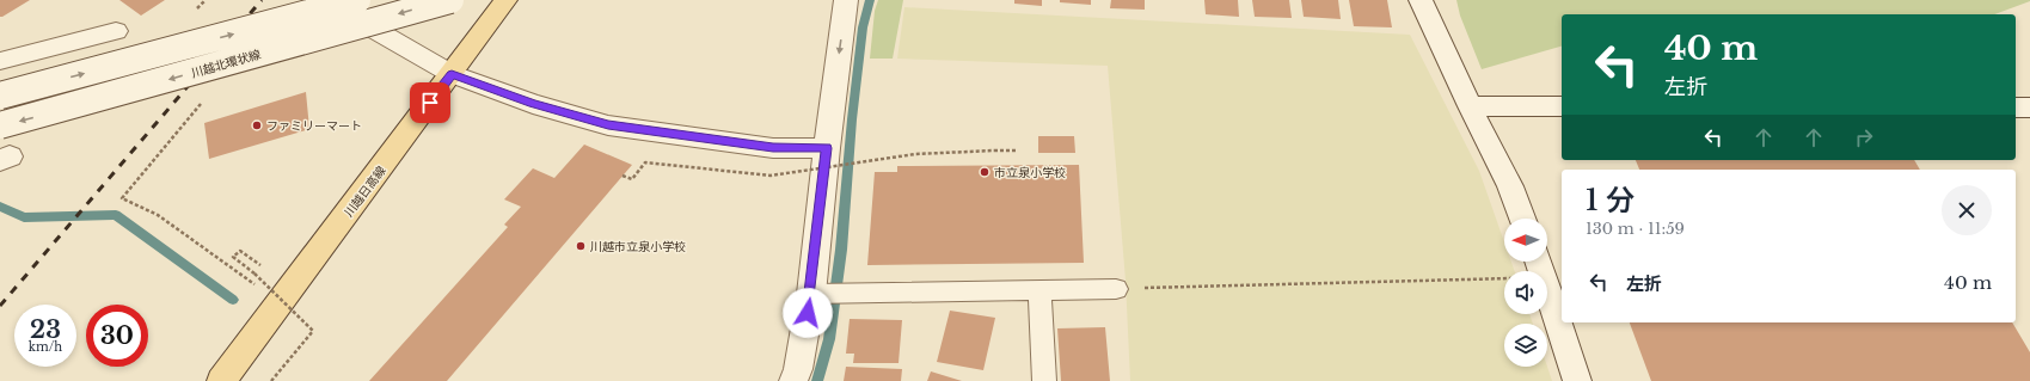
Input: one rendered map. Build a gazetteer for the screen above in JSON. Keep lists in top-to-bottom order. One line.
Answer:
{"streets":{"main road":["川越日高線"],"street":["川越北環状線"]},"places":["ファミリーマート","市立泉小学校","川越市立泉小学校"],"north":"left","page":{"turn":["40 m","左折"],"heading":["1 分","130 m · 11:59"],"list":[{"name":"左折","value":"40 m"}],"speed":"23 km/h","limit":"30"}}
